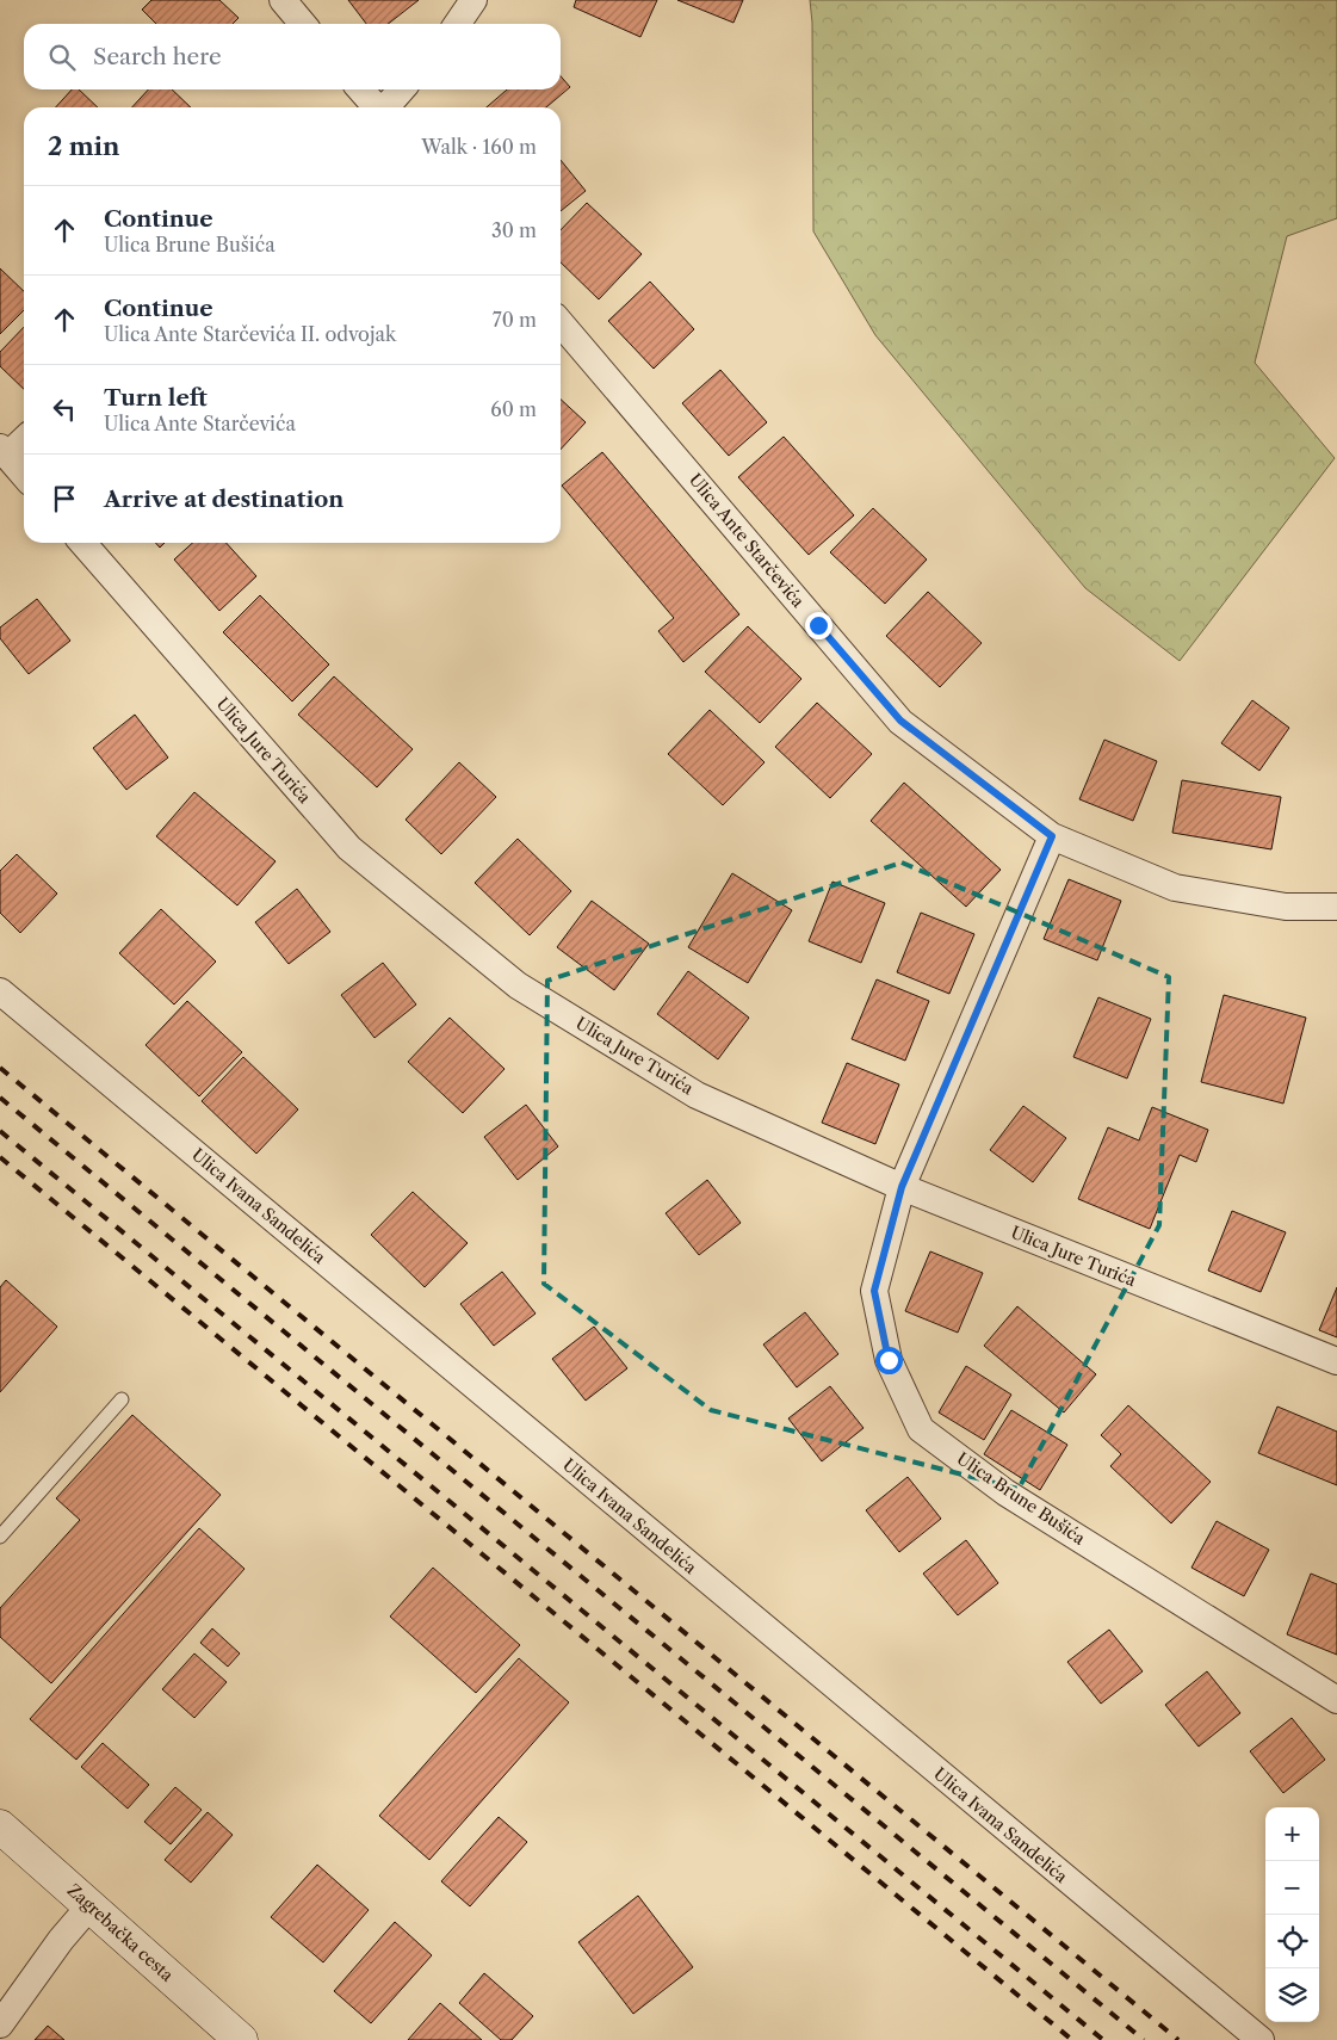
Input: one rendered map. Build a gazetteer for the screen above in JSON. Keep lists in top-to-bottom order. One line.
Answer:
{"streets":{"main road":["Zagrebačka cesta"],"street":["Ulica Ante Starčevića","Ulica Jure Turića","Ulica Ivana Sandelića","Ulica Brune Bušića"]},"crossings":[["Ulica Ante Starčevića","Ulica Brune Bušića"],["Ulica Jure Turića","Ulica Brune Bušića"]],"page":{"search":"Search here","heading":["2 min","Walk · 160 m"],"list":[["Continue","Ulica Brune Bušića","30 m"],["Continue","Ulica Ante Starčevića II. odvojak","70 m"],["Turn left","Ulica Ante Starčevića","60 m"],"Arrive at destination"],"map_buttons":["+","−"]}}
